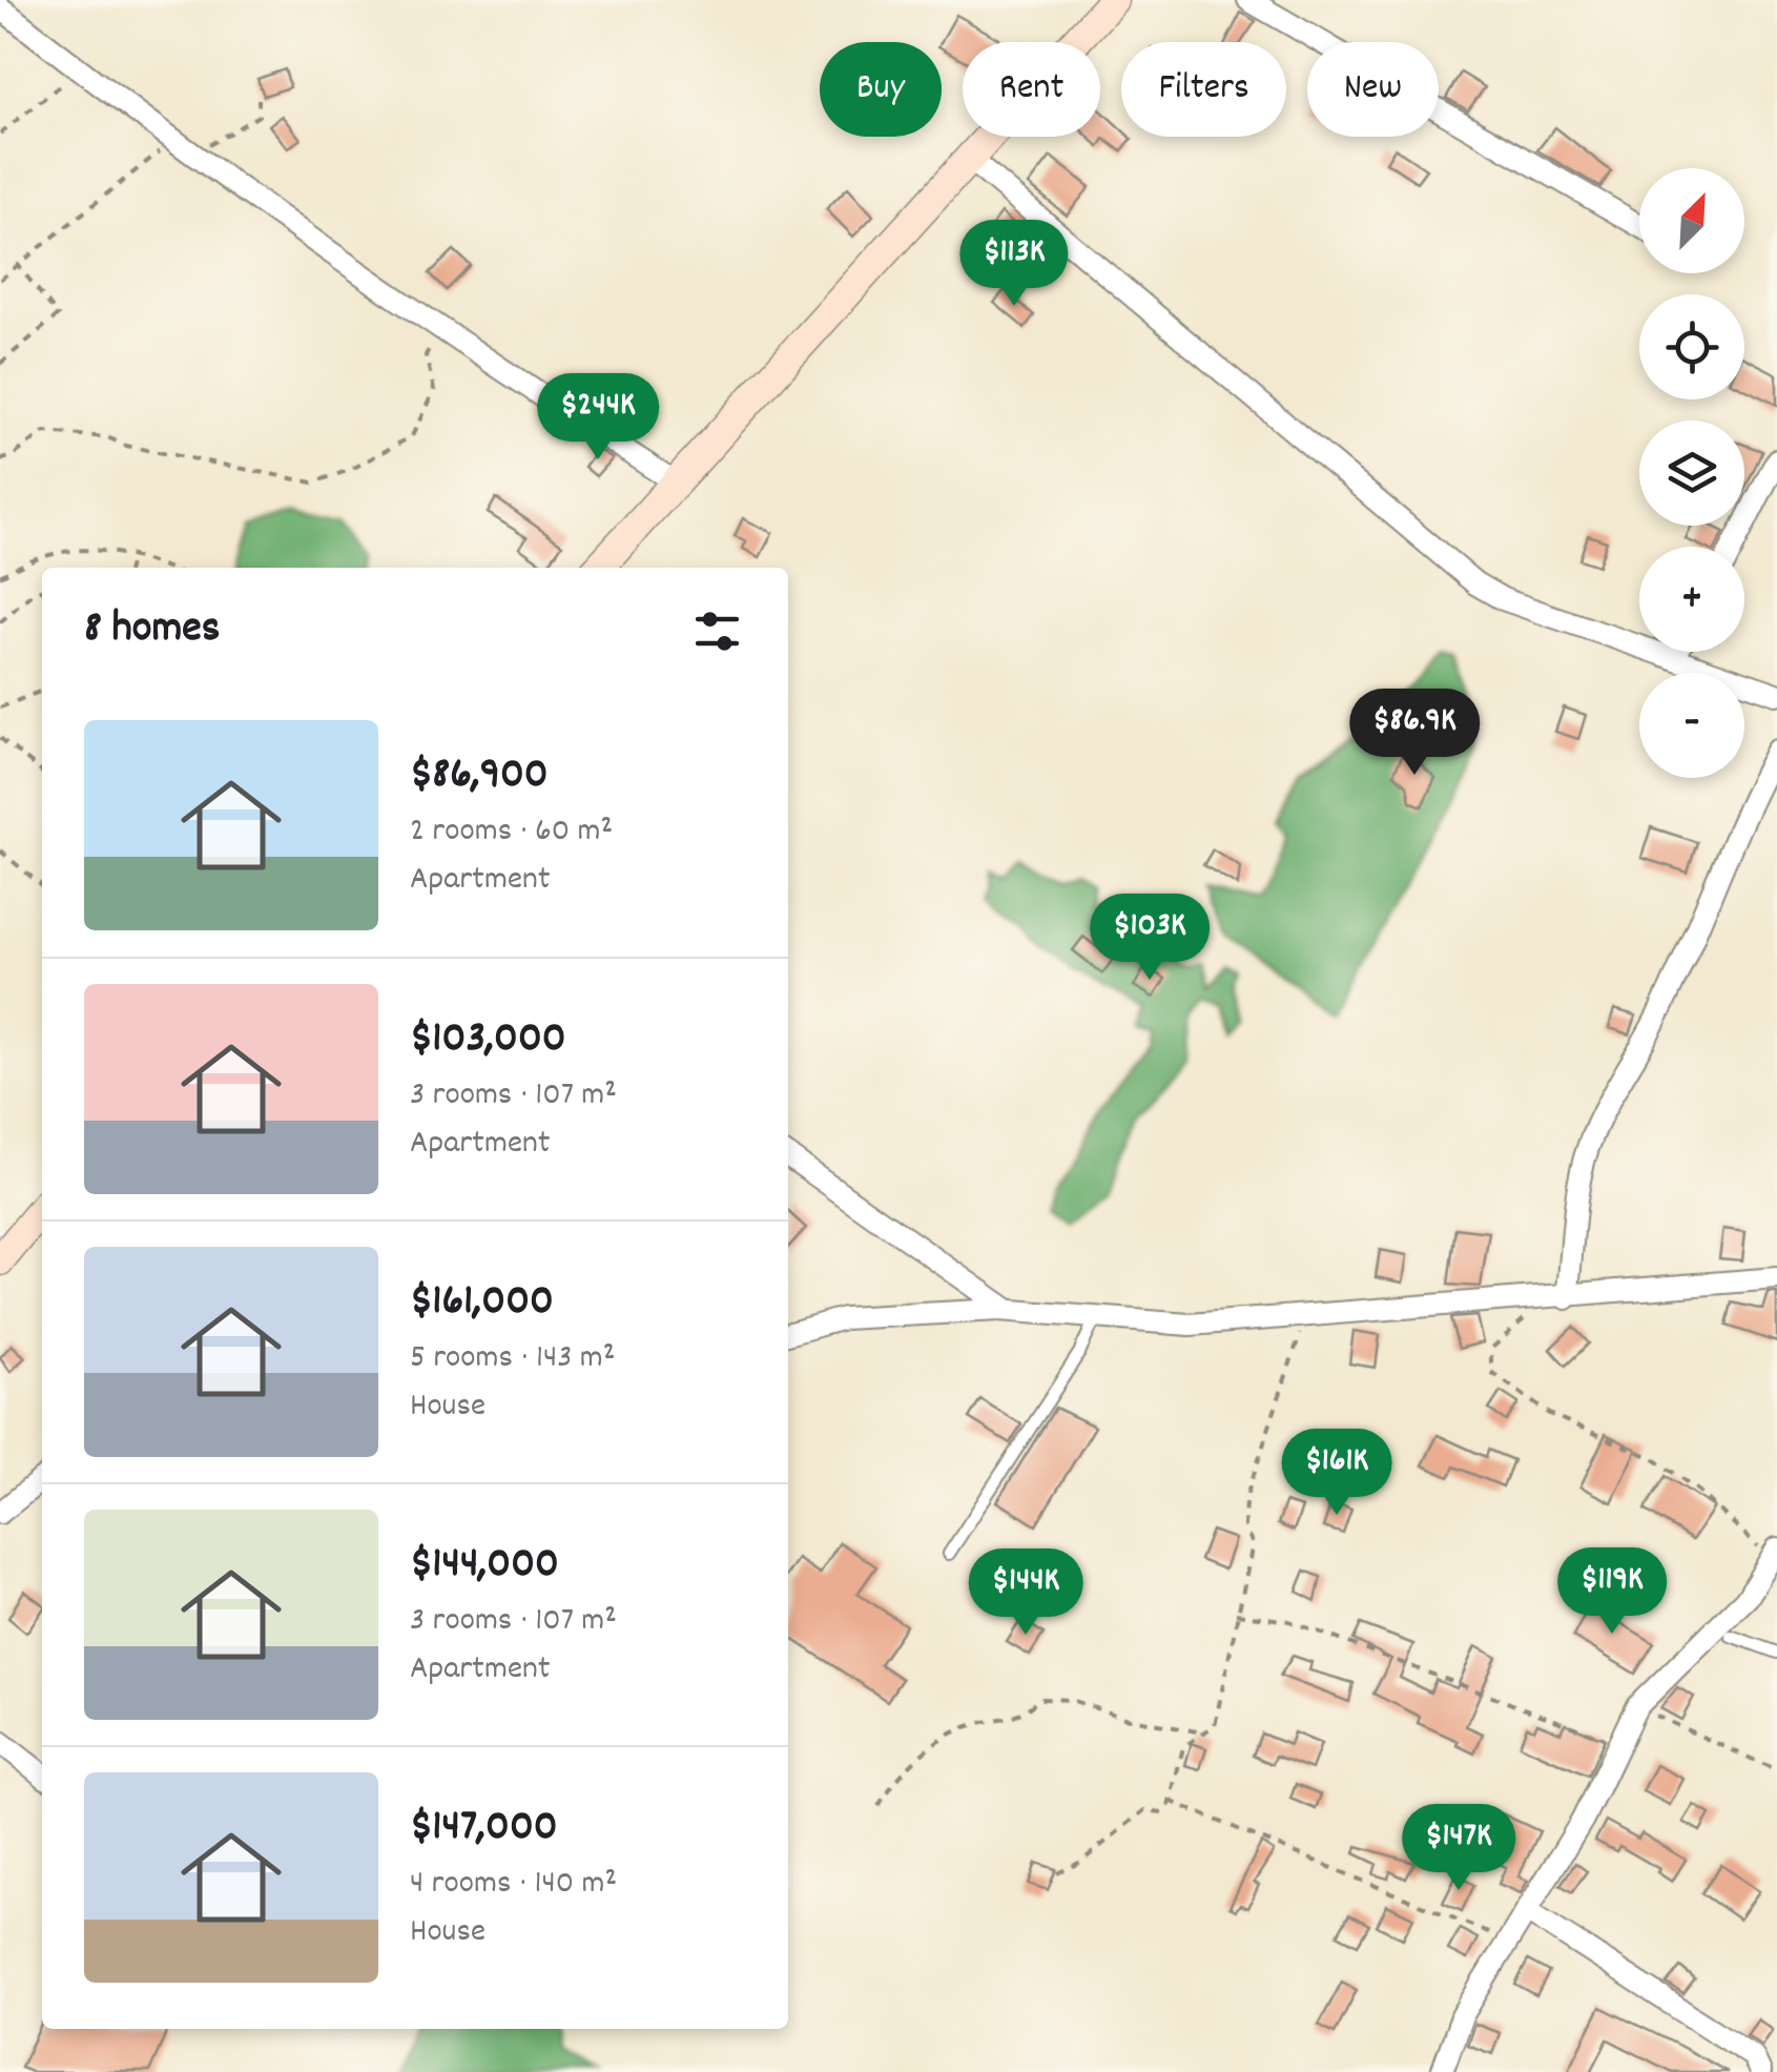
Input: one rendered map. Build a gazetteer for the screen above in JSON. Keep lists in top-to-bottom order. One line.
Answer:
{"north":"top right","page":{"chip":["Buy","Rent","Filters","New"],"map_buttons":["+","−"],"price":["$113K","$244K","$86.9K","$103K","$161K","$119K","$144K","$147K"],"heading":"8 homes","list":[{"name":"$86,900","note":"2 rooms · 60 m² · Apartment"},{"name":"$103,000","note":"3 rooms · 107 m² · Apartment"},{"name":"$161,000","note":"5 rooms · 143 m² · House"},{"name":"$144,000","note":"3 rooms · 107 m² · Apartment"},{"name":"$147,000","note":"4 rooms · 140 m² · House"}]}}
